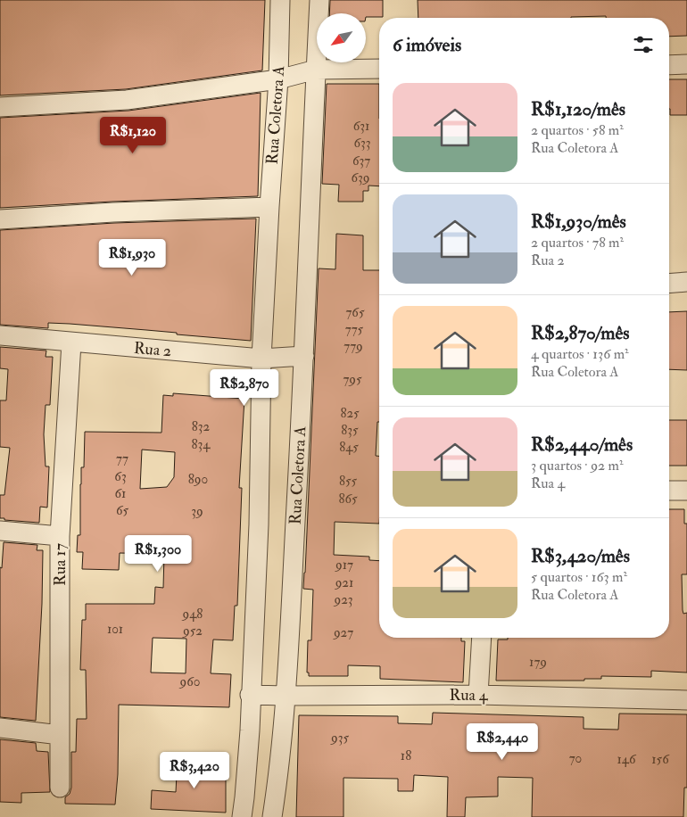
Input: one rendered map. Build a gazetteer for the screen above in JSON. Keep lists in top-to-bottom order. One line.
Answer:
{"streets":{"street":["Rua Coletora A","Rua 2","Rua 17","Rua 4"]},"crossings":[["Rua Coletora A","Rua 2"],["Rua Coletora A","Rua 4"],["Rua 2","Rua 17"]],"house_numbers":["631","633","637","639","765","775","779","795","825","832","835","834","845","77","63","890","855","61","865","65","39","917","921","923","948","101","952","927","179","960","935","18","70","146","156"],"north":"bottom left","page":{"heading":"6 imóveis","list":[{"name":"R$1,120/mês","note":"2 quartos · 58 m² · Rua Coletora A"},{"name":"R$1,930/mês","note":"2 quartos · 78 m² · Rua 2"},{"name":"R$2,870/mês","note":"4 quartos · 136 m² · Rua Coletora A"},{"name":"R$2,440/mês","note":"3 quartos · 92 m² · Rua 4"},{"name":"R$3,420/mês","note":"5 quartos · 163 m² · Rua Coletora A"}],"price":["R$1,120","R$1,930","R$2,870","R$1,300","R$2,440","R$3,420"]}}
